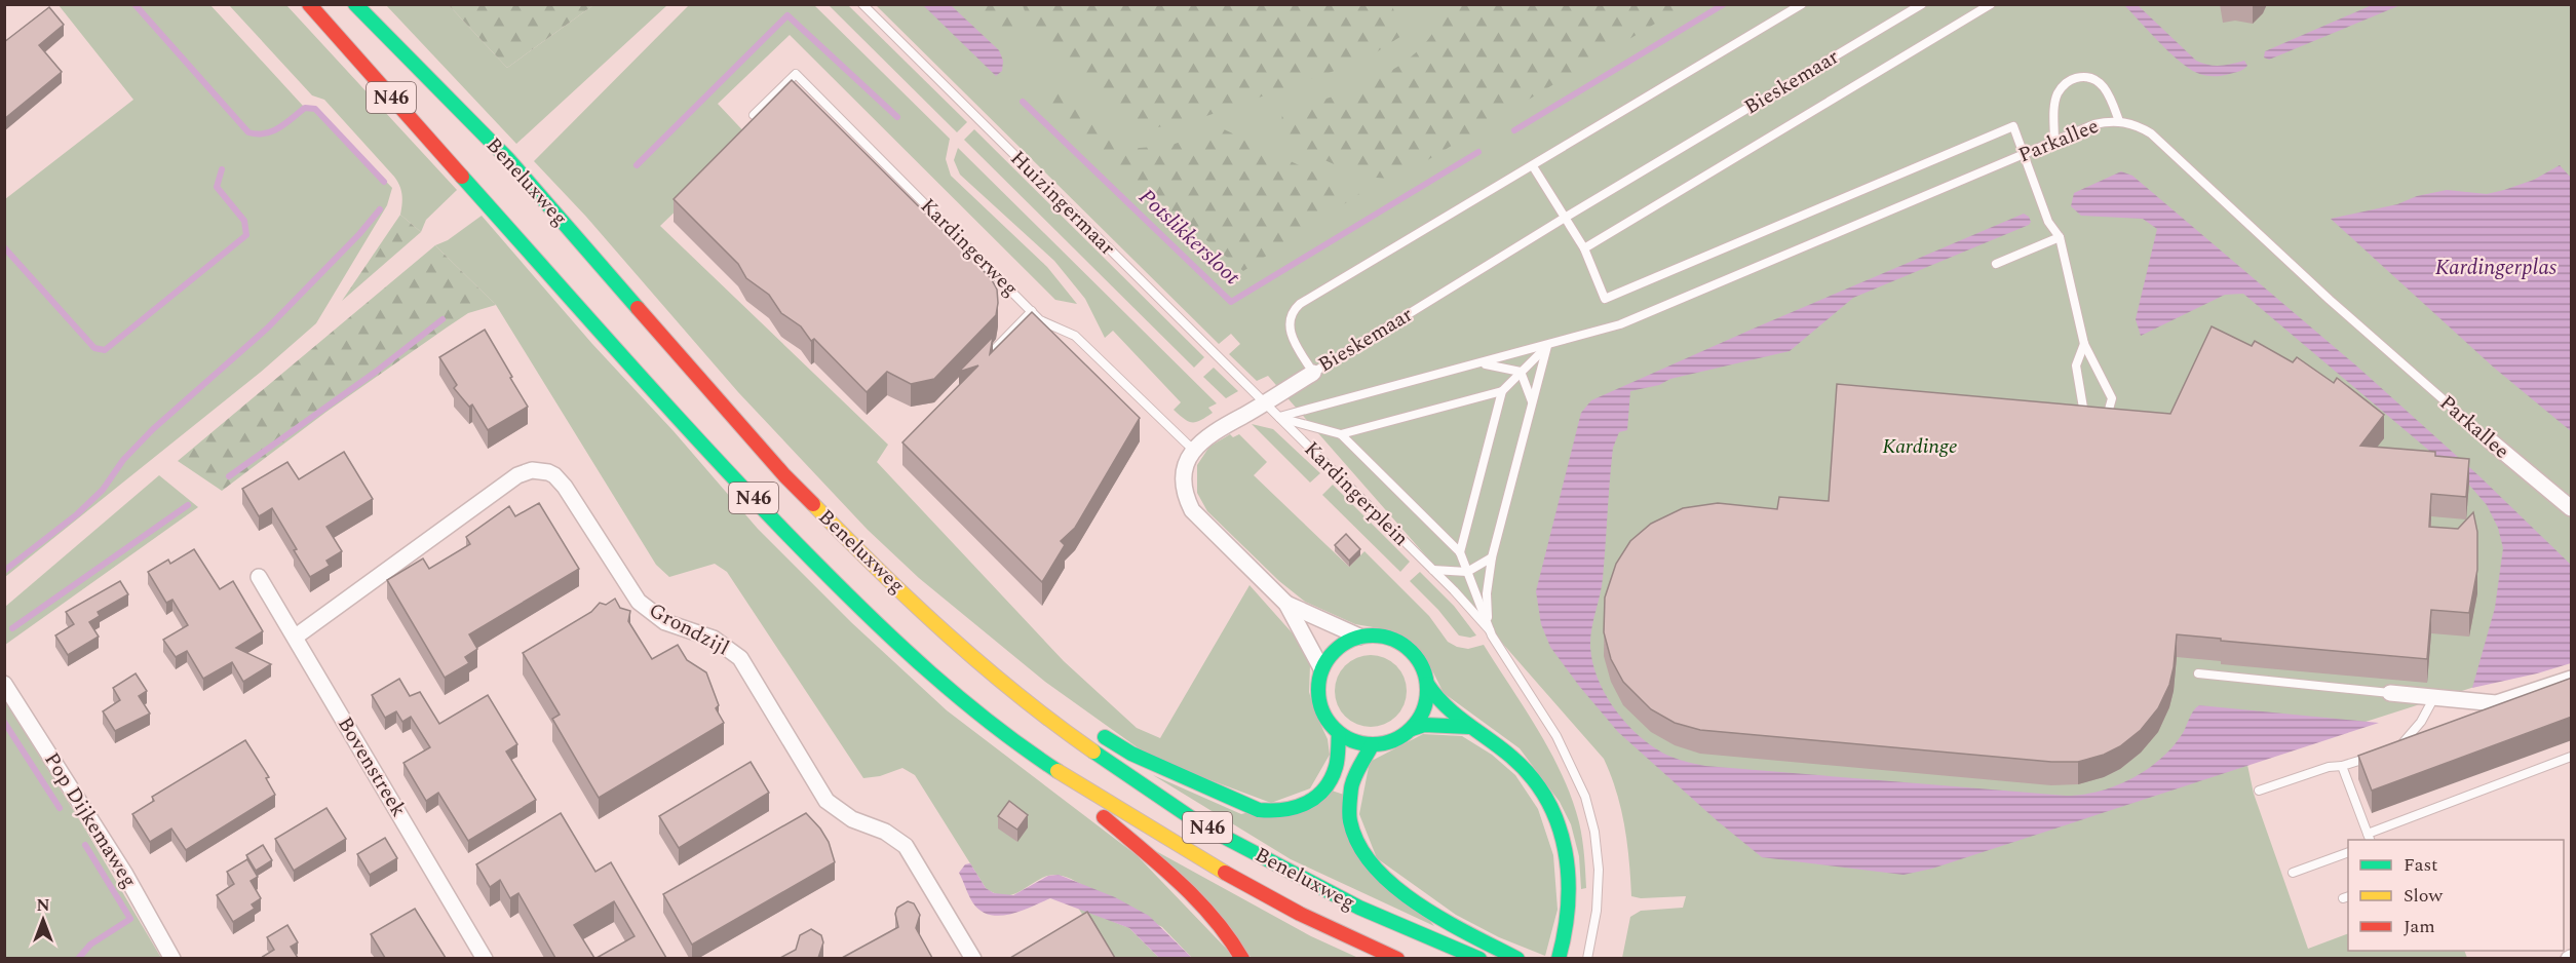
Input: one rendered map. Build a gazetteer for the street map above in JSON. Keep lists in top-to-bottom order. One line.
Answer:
{"streets":{"main road":["N46","Beneluxweg"],"street":["Parkallee","Grondzijl","Bovenstreek","Pop Dijkemaweg"],"lane":["Bieskemaar","Huizingermaar","Kardingerweg","Kardingerplein"]},"crossings":[["N46","Beneluxweg"],["Parkallee","Kardingerplein"],["Huizingermaar","Kardingerplein"],["Grondzijl","Bovenstreek"]],"water":["Potslikkersloot","Kardingerplas"],"parks":["Kardinge"],"legend":["Fast","Slow","Jam"],"north":"top"}
